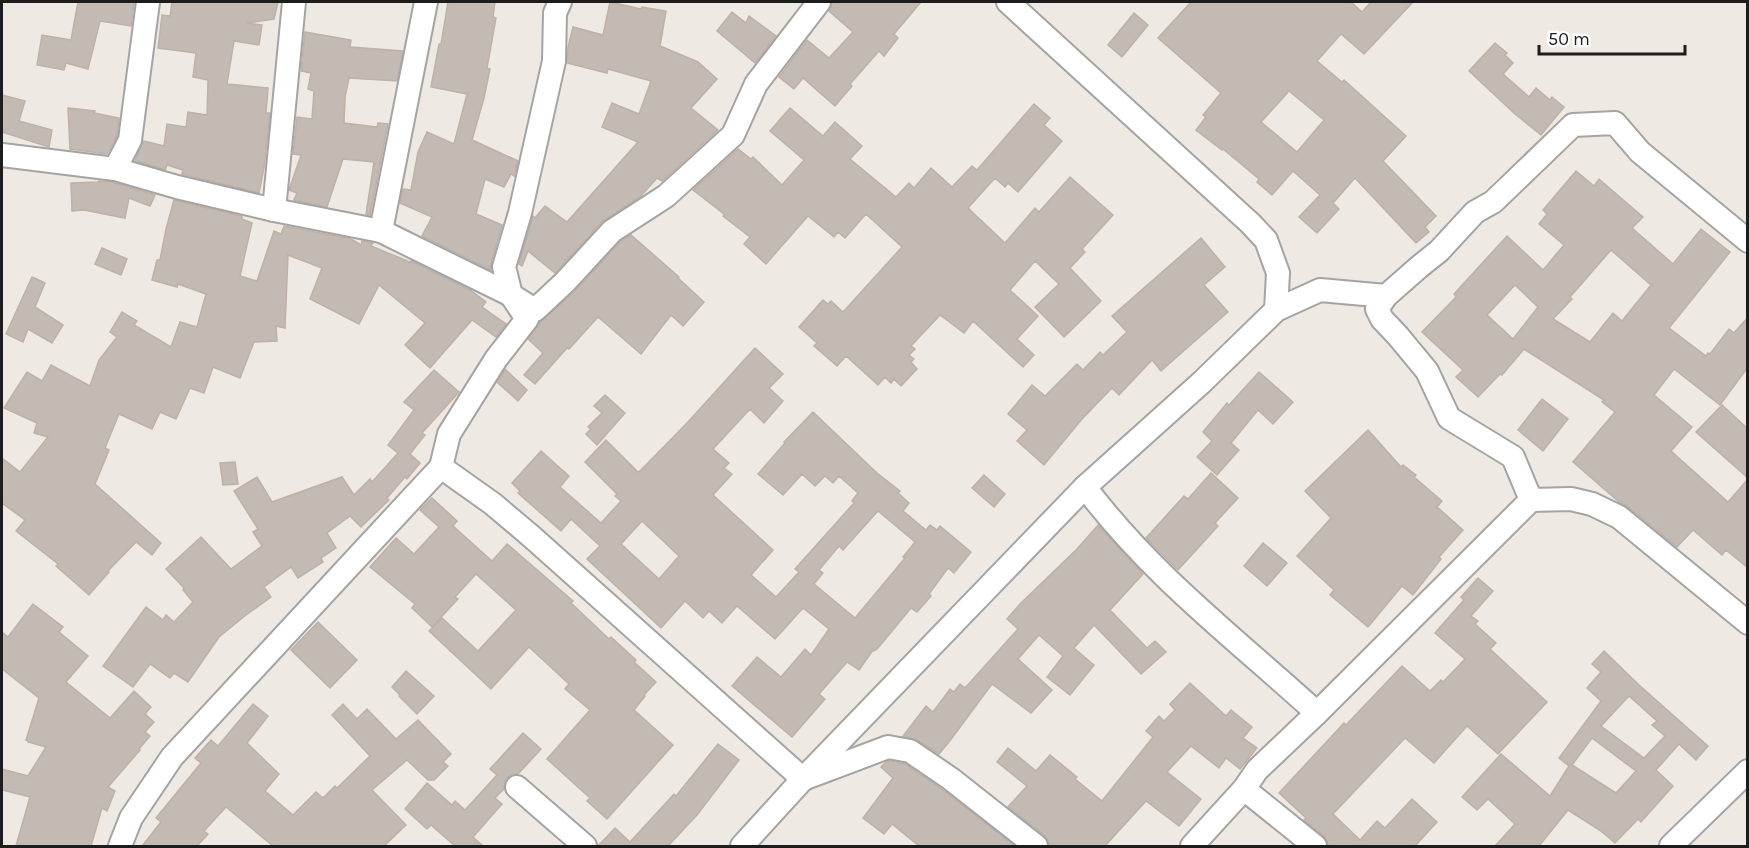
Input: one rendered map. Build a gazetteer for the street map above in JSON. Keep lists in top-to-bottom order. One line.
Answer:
{"scale_bar":"50 m"}
